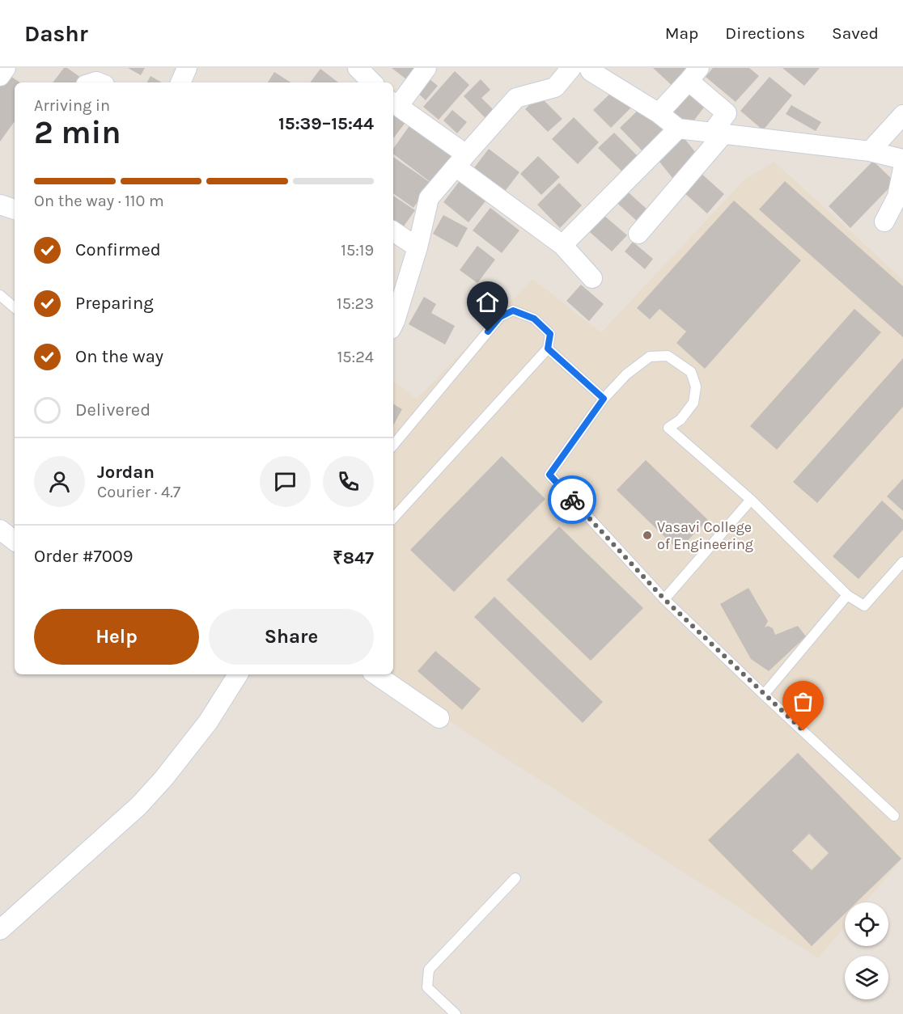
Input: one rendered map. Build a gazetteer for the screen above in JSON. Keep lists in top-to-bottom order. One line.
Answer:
{"places":["Vasavi College of Engineering"],"page":{"header":"Dashr","nav":["Map","Directions","Saved"],"heading":["2 min","Arriving in","15:39–15:44"],"panel":["Jordan","Courier · 4.7","Order #7009","₹847"],"bar":"On the way · 110 m","list":[["Confirmed","15:19"],["Preparing","15:23"],["On the way","15:24"],"Delivered"],"buttons":["Help","Share"]}}
